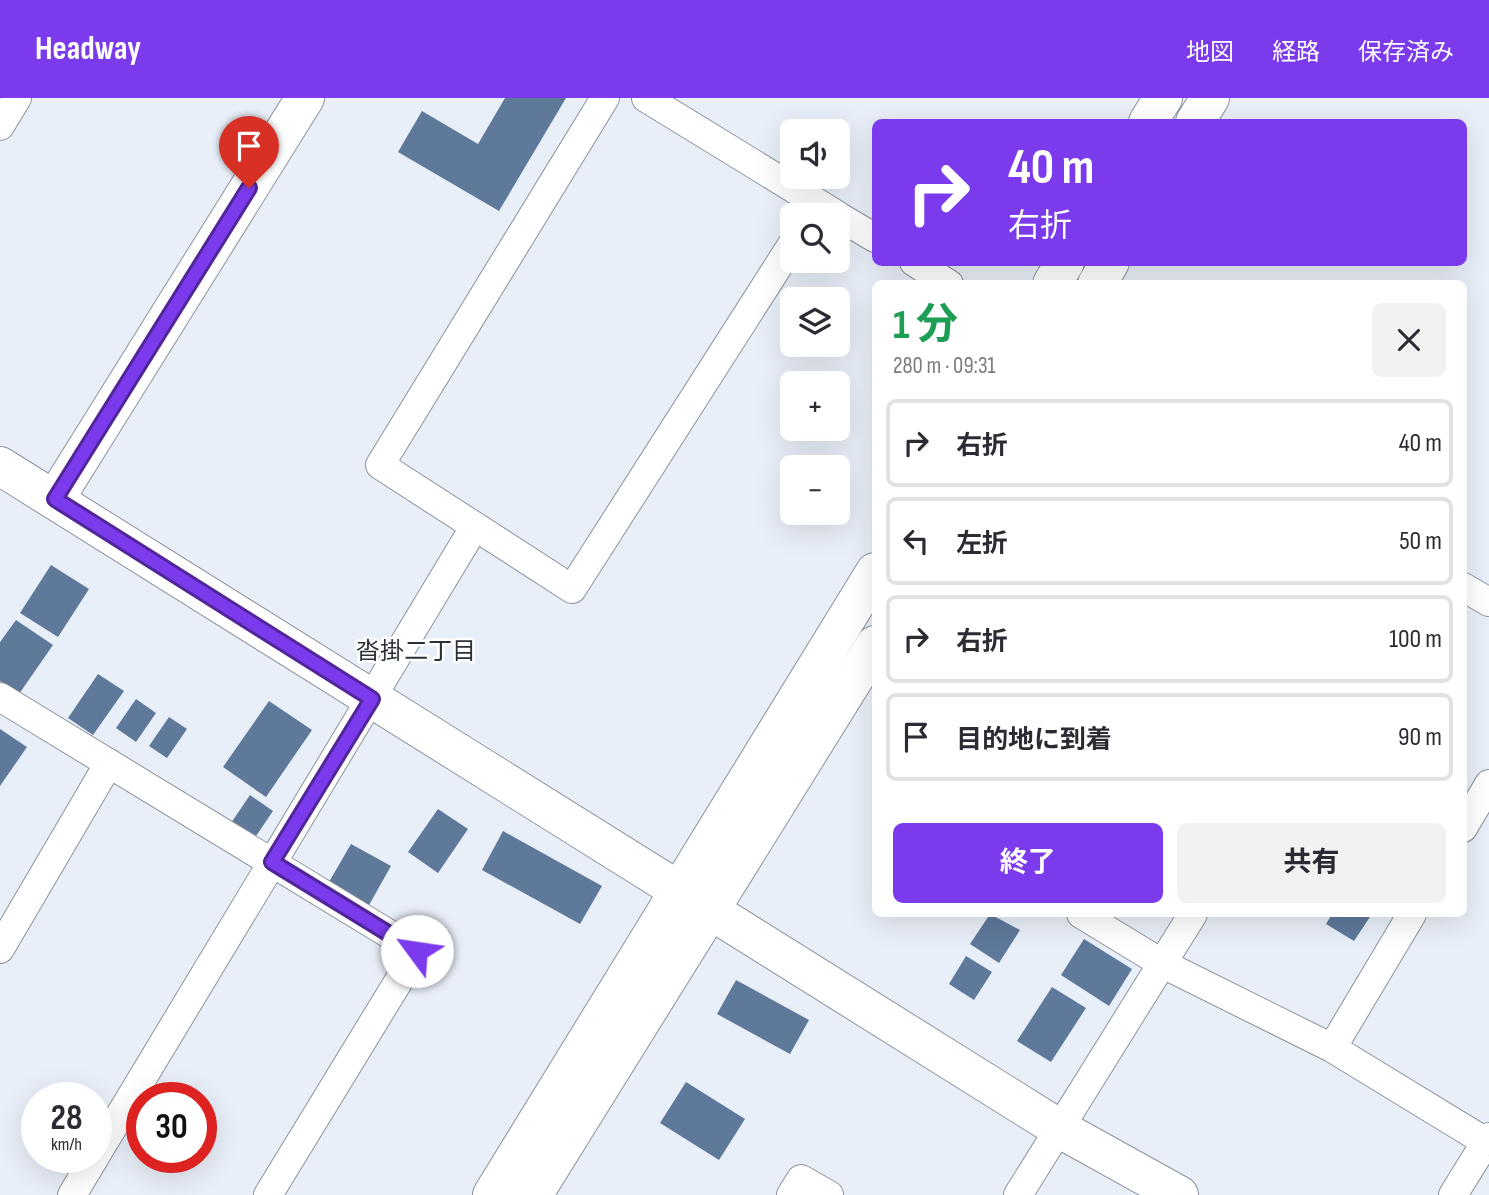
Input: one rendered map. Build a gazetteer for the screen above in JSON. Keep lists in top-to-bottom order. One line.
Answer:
{"districts":["沓掛二丁目"],"page":{"header":"Headway","nav":["地図","経路","保存済み"],"map_buttons":["+","−"],"turn":["40 m","右折"],"heading":["1 分","280 m · 09:31"],"list":[{"name":"右折","value":"40 m"},{"name":"左折","value":"50 m"},{"name":"右折","value":"100 m"},{"name":"目的地に到着","value":"90 m"}],"buttons":["終了","共有"],"speed":"28 km/h","limit":"30"}}
